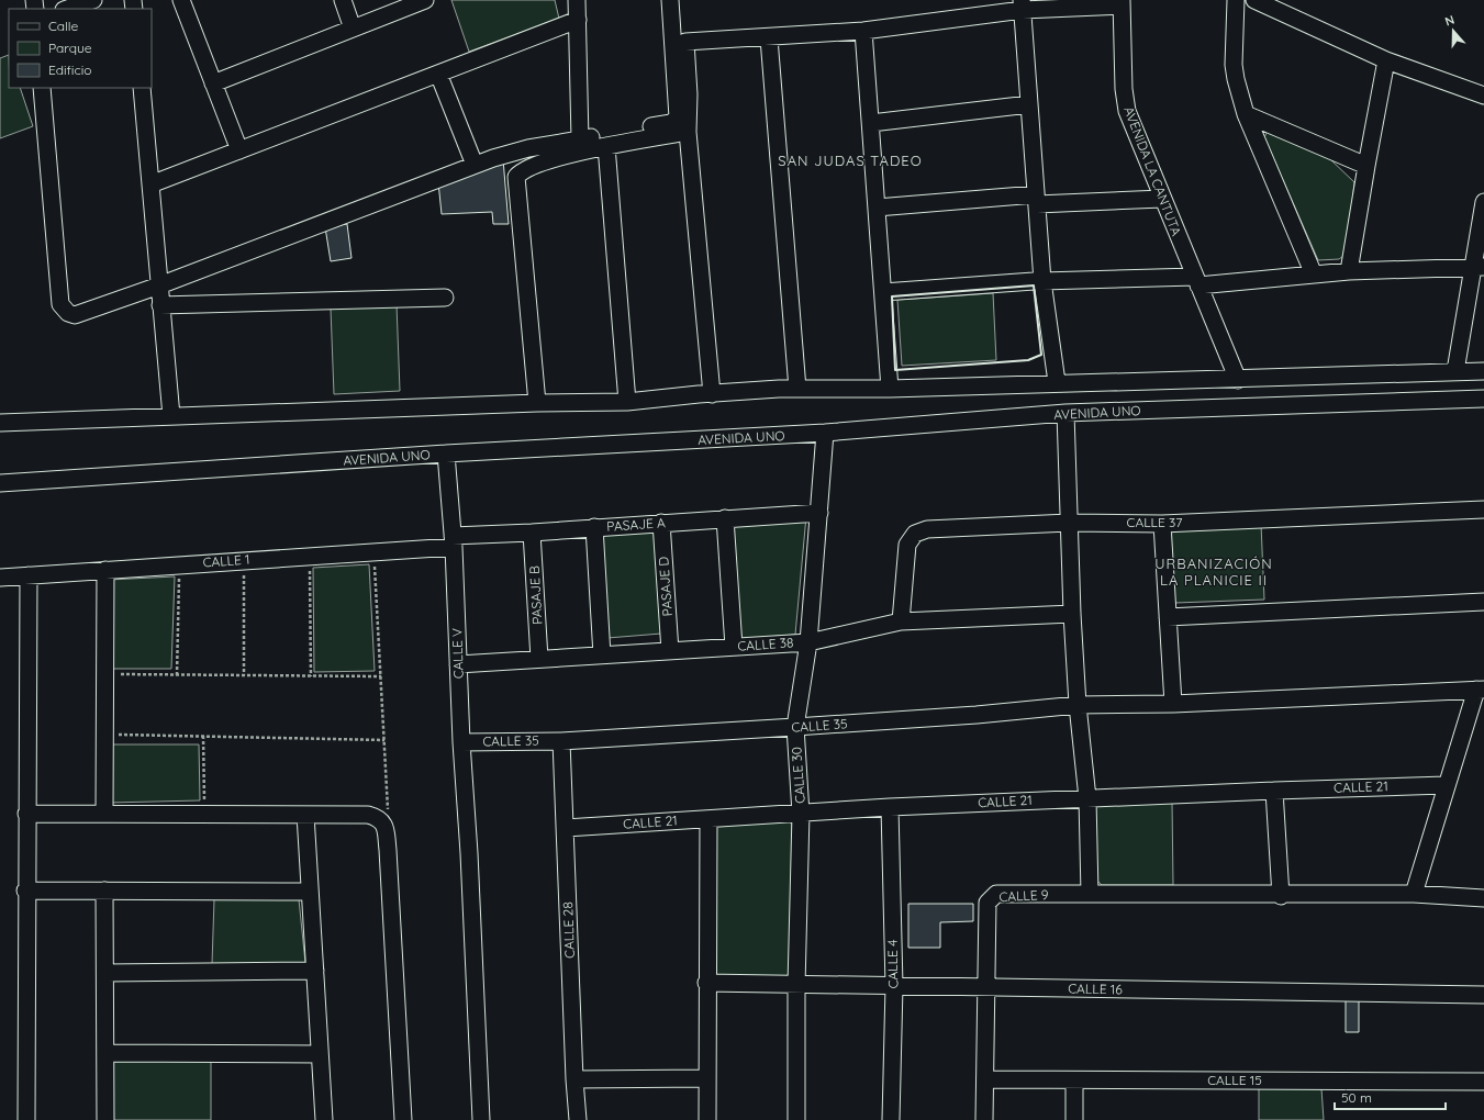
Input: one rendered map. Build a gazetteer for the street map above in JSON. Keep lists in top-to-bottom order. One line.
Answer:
{"streets":{"street":["AVENIDA LA CANTUTA","AVENIDA UNO","CALLE 37","PASAJE A","CALLE 1","PASAJE D","PASAJE B","CALLE 38","CALLE V","CALLE 35","CALLE 30","CALLE 21","CALLE 9","CALLE 28","CALLE 4","CALLE 16","CALLE 15"]},"crossings":[["AVENIDA UNO","CALLE V"],["AVENIDA UNO","CALLE 30"],["CALLE 37","CALLE 38"],["PASAJE A","CALLE 1"],["PASAJE A","PASAJE D"],["PASAJE A","PASAJE B"],["PASAJE A","CALLE V"],["PASAJE A","CALLE 30"],["CALLE 1","CALLE V"],["PASAJE D","CALLE 38"],["PASAJE B","CALLE 38"],["CALLE 38","CALLE V"],["CALLE 38","CALLE 30"],["CALLE V","CALLE 35"],["CALLE 35","CALLE 30"],["CALLE 35","CALLE 28"],["CALLE 30","CALLE 21"],["CALLE 30","CALLE 16"],["CALLE 21","CALLE 28"],["CALLE 21","CALLE 4"],["CALLE 9","CALLE 16"],["CALLE 9","CALLE 15"],["CALLE 4","CALLE 16"]],"districts":["SAN JUDAS TADEO","URBANIZACIÓN LA PLANICIE II"],"legend":["Calle","Parque","Edificio"],"scale_bar":"50 m","north":"top"}
